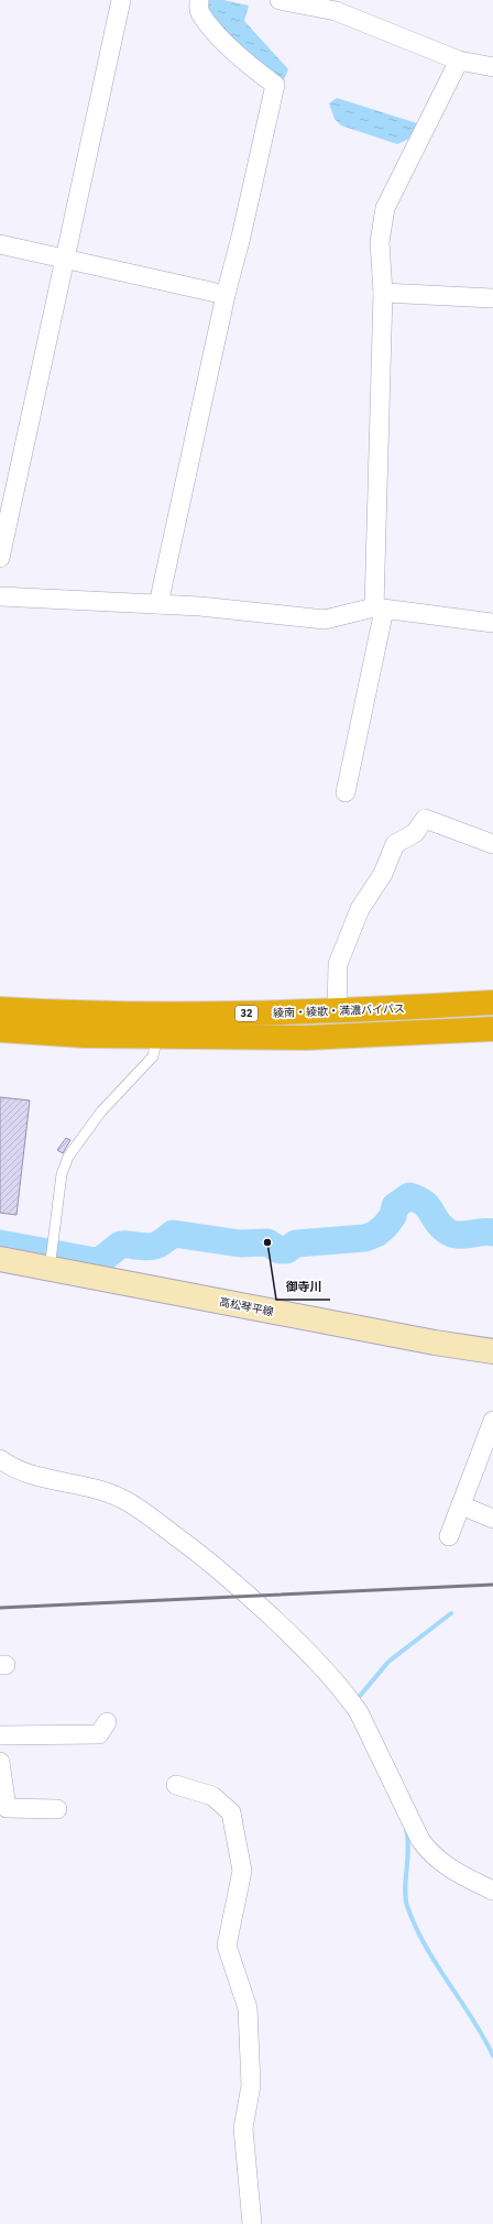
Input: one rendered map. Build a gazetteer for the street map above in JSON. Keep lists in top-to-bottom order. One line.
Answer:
{"streets":{"highway":["綾南・綾歌・満濃バイパス","32"],"main road":["高松琴平線"]},"places":["御寺川"]}
